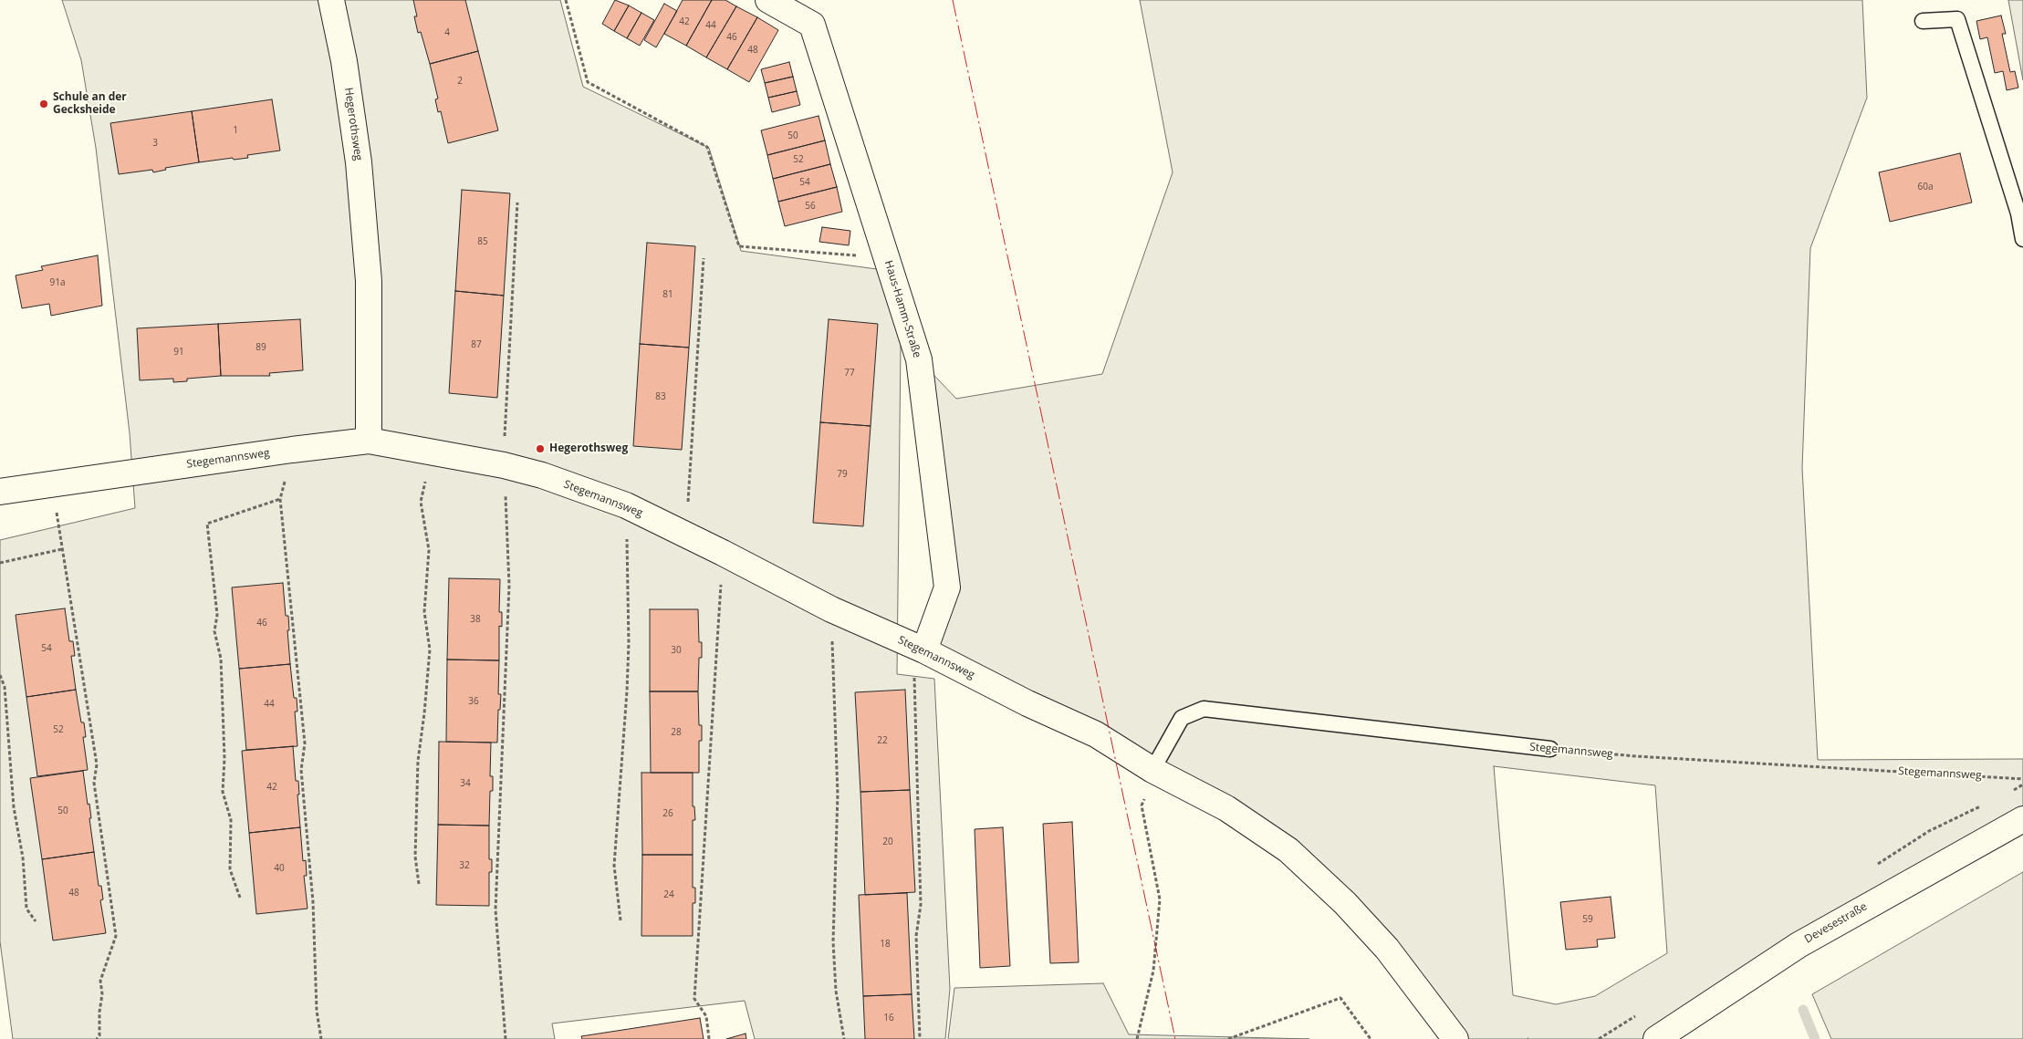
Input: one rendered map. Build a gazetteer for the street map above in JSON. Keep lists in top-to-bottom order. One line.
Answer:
{"streets":{"street":["Hegerothsweg","Haus-Hamm-Straße","Stegemannsweg","Devesestraße"]},"crossings":[["Hegerothsweg","Stegemannsweg"],["Haus-Hamm-Straße","Stegemannsweg"]],"places":["Schule an der Gecksheide","Hegerothsweg"],"house_numbers":["42","44","4","46","48","2","1","50","3","52","54","60a","56","85","91a","81","87","89","91","77","83","79","38","46","54","30","36","44","52","28","22","34","42","50","26","20","32","40","48","24","59","18","16"]}
